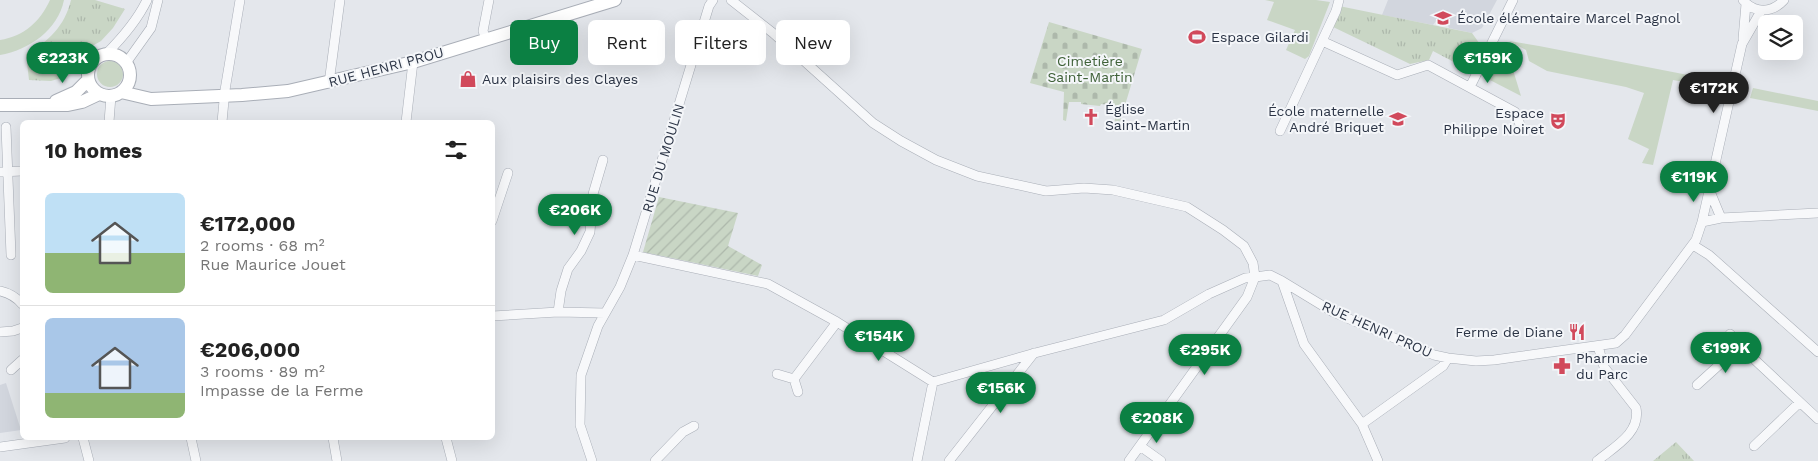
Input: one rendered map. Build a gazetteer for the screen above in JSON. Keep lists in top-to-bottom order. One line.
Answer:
{"streets":{"street":["RUE HENRI PROU","RUE DU MOULIN"]},"parks":["Cimetière Saint-Martin"],"places":{"school or university":["École élémentaire Marcel Pagnol","École maternelle André Briquet"],"sports":["Espace Gilardi"],"shop":["Aux plaisirs des Clayes"],"church":["Église Saint-Martin"],"theatre":["Espace Philippe Noiret"],"restaurant":["Ferme de Diane"],"pharmacy":["Pharmacie du Parc"]},"page":{"chip":["Buy","Rent","Filters","New"],"price":["€223K","€159K","€172K","€119K","€206K","€154K","€199K","€295K","€156K","€208K"],"heading":"10 homes","list":[{"name":"€172,000","note":"2 rooms · 68 m² · Rue Maurice Jouet"},{"name":"€206,000","note":"3 rooms · 89 m² · Impasse de la Ferme"}]}}
